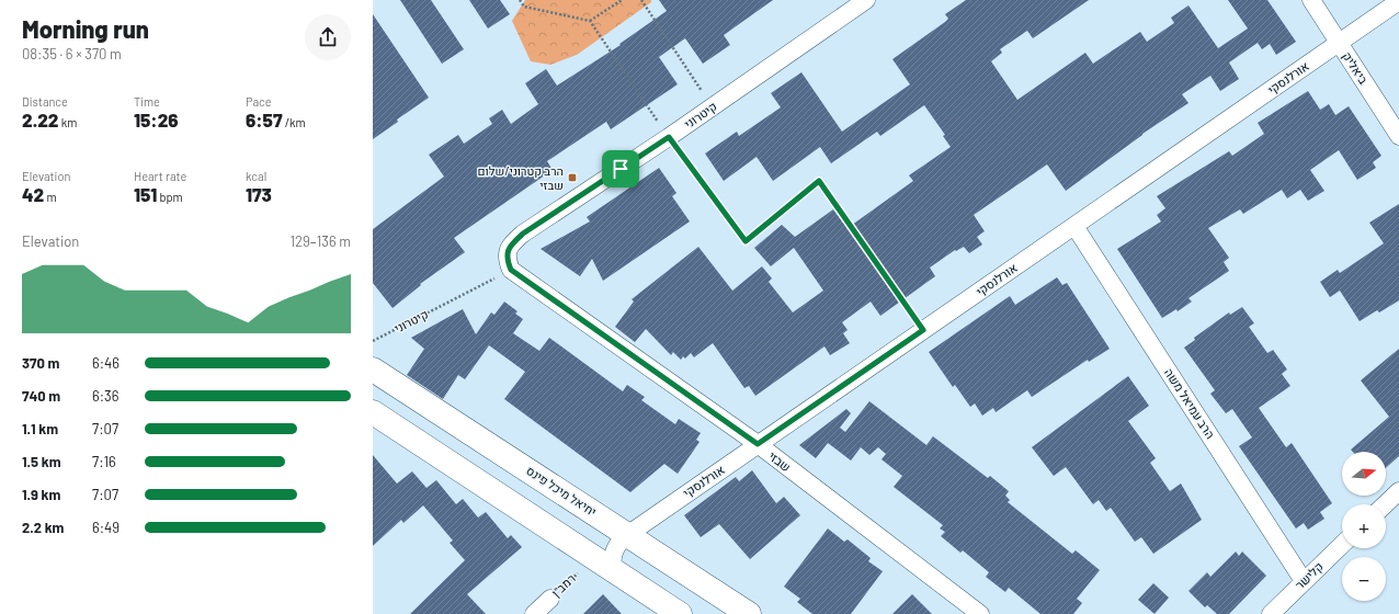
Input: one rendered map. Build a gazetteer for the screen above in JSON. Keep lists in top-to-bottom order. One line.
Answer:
{"streets":{"main road":["יחיאל מיכל פינס"],"street":["ביאליק","אורלנסקי","קיטרוני","הרב עמיאל משה","שבזי","קלישר","רמב\"ן"]},"crossings":[["ביאליק","אורלנסקי"],["אורלנסקי","הרב עמיאל משה"],["אורלנסקי","שבזי"],["אורלנסקי","יחיאל מיכל פינס"],["אורלנסקי","רמב\"ן"],["קיטרוני","שבזי"],["הרב עמיאל משה","קלישר"]],"places":{"transit":["הרב קטרוני/שלום שבזי"]},"north":"right","page":{"heading":["Morning run","08:35 · 6 × 370 m"],"stats":[["Distance","2.22 km"],["Time","15:26"],["Pace","6:57 /km"],["Elevation","42 m"],["Heart rate","151 bpm"],["kcal","173"]],"chart":["Elevation","129–136 m"],"list":[{"name":"370 m","note":"6:46"},{"name":"740 m","note":"6:36"},{"name":"1.1 km","note":"7:07"},{"name":"1.5 km","note":"7:16"},{"name":"1.9 km","note":"7:07"},{"name":"2.2 km","note":"6:49"}],"map_buttons":["+","−"]}}
